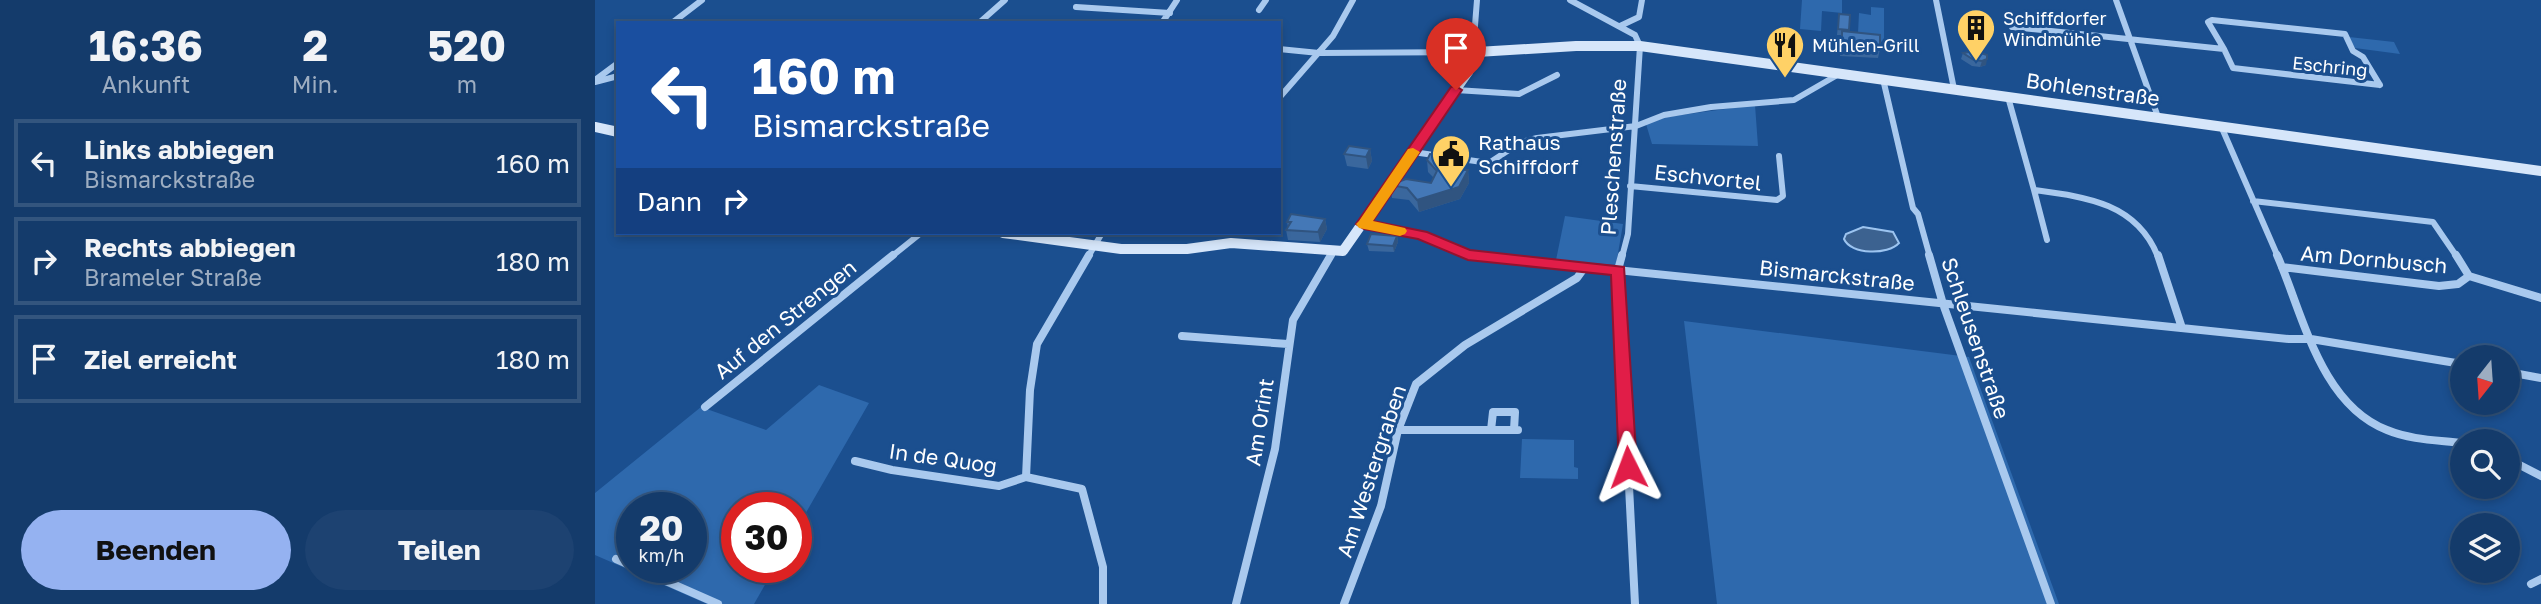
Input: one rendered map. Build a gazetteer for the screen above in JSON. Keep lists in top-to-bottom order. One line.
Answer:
{"streets":{"street":["Eschring","Bohlenstraße","Pleschenstraße","Eschvortel","Am Dornbusch","Bismarckstraße","Auf den Strengen","Schleusenstraße","Am Orint","In de Quog","Am Westergraben"]},"crossings":[["Bohlenstraße","Pleschenstraße"],["Bohlenstraße","Schleusenstraße"],["Pleschenstraße","Eschvortel"],["Pleschenstraße","Bismarckstraße"],["Bismarckstraße","Schleusenstraße"],["Bismarckstraße","Am Westergraben"]],"places":{"building":["Schiffdorfer Windmühle"],"restaurant":["Mühlen-Grill"],"public building":["Rathaus Schiffdorf"]},"north":"bottom","page":{"eta":["16:36","Ankunft","2","Min.","520","m"],"turn":["160 m","Bismarckstraße"],"list":[{"name":"Links abbiegen","note":"Bismarckstraße","value":"160 m"},{"name":"Rechts abbiegen","note":"Brameler Straße","value":"180 m"},{"name":"Ziel erreicht","value":"180 m"}],"then":"Dann","speed":"20 km/h","limit":"30","buttons":["Beenden","Teilen"]}}
